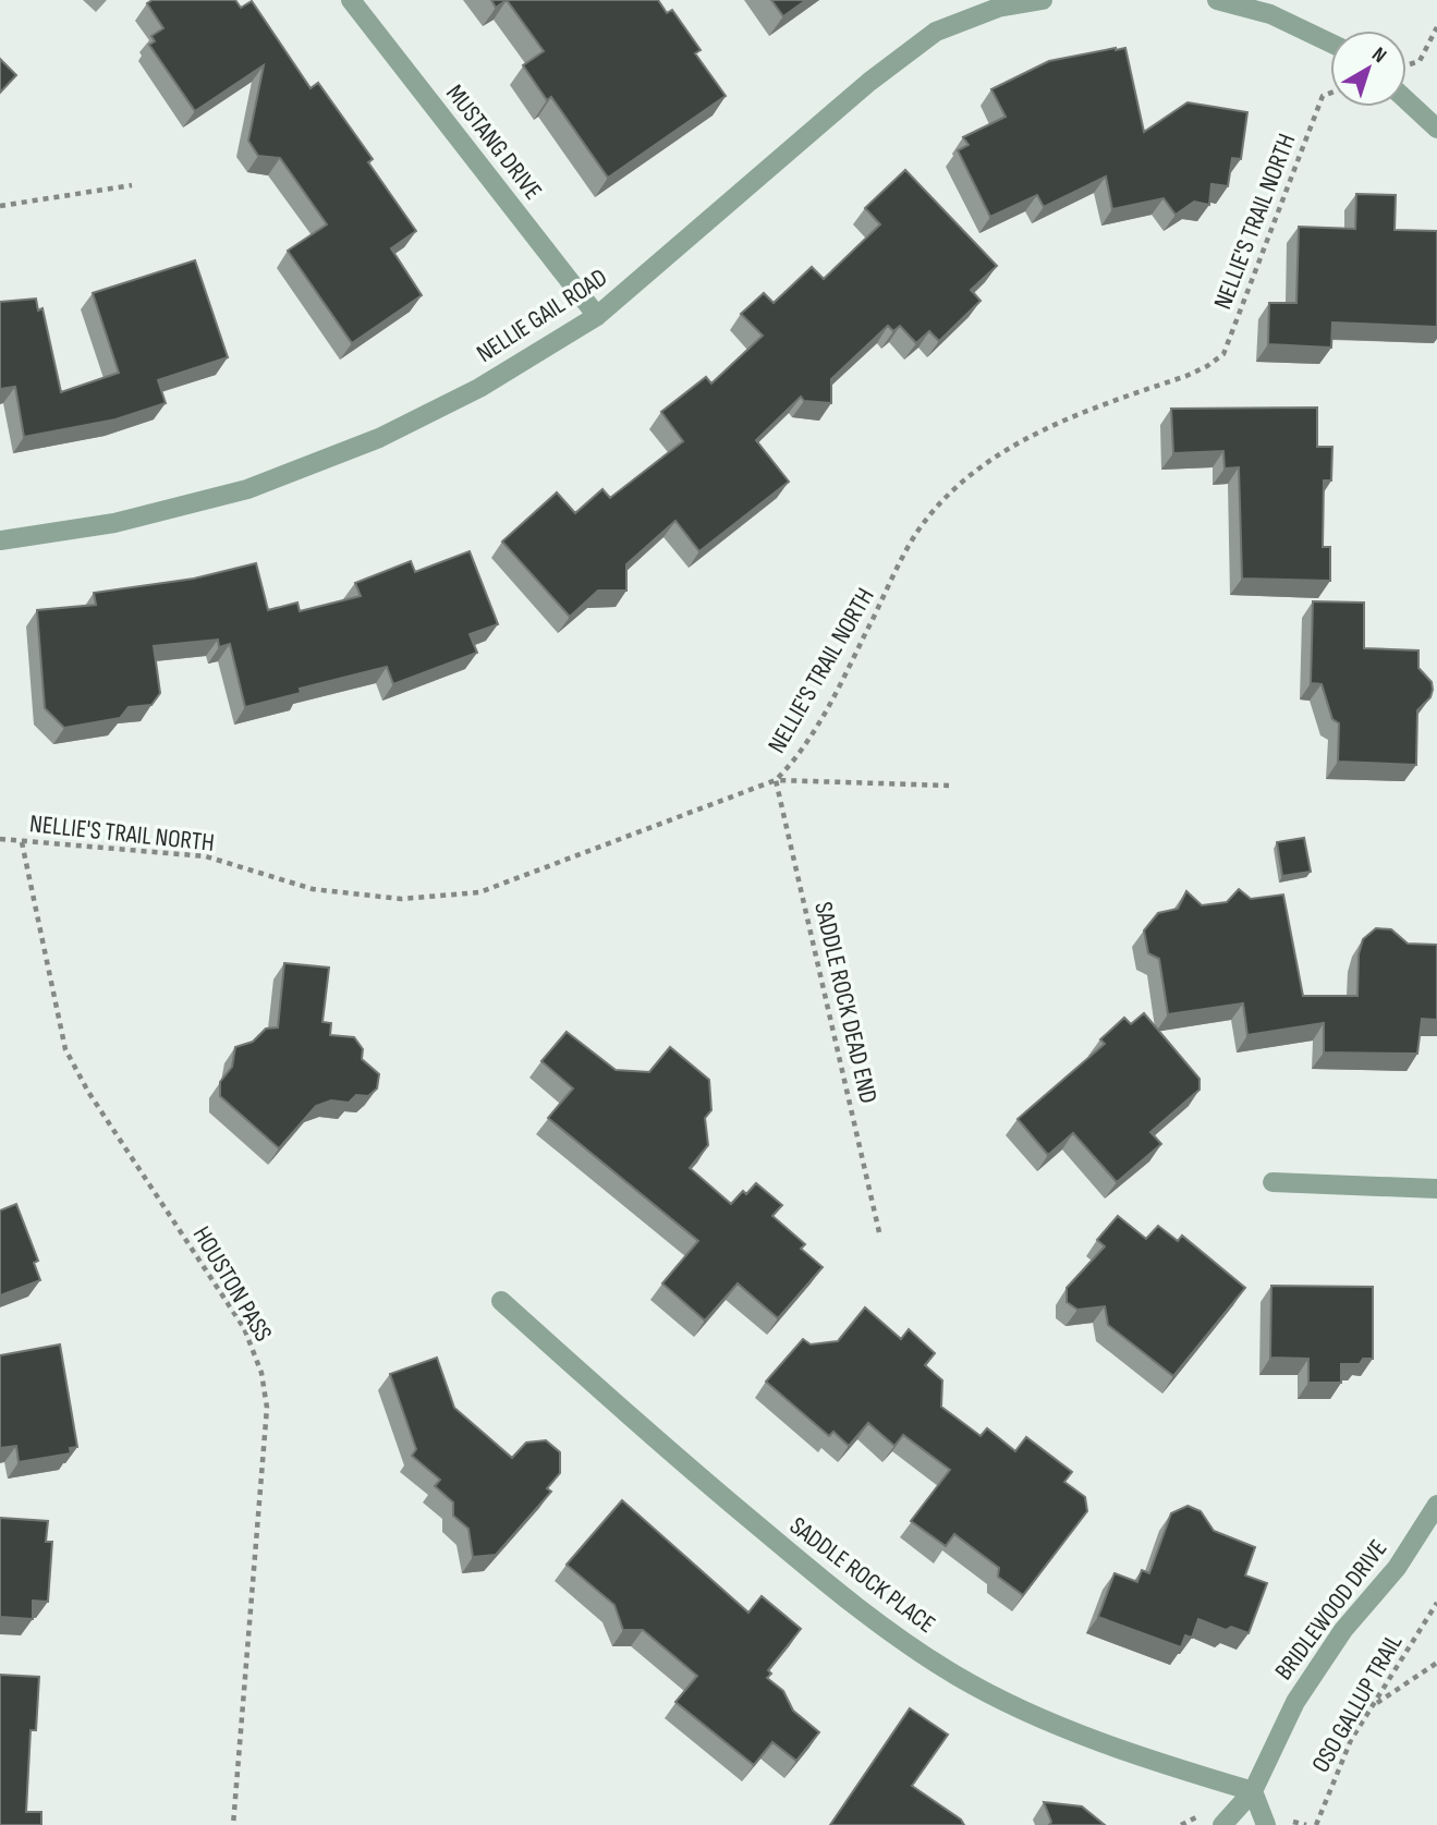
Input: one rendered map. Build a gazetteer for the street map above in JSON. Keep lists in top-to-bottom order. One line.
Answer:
{"streets":{"street":["MUSTANG DRIVE","NELLIE GAIL ROAD","SADDLE ROCK PLACE","BRIDLEWOOD DRIVE"],"path":["NELLIE'S TRAIL NORTH","SADDLE ROCK DEAD END","HOUSTON PASS","OSO GALLUP TRAIL"]},"crossings":[["MUSTANG DRIVE","NELLIE GAIL ROAD"],["NELLIE'S TRAIL NORTH","SADDLE ROCK DEAD END"],["NELLIE'S TRAIL NORTH","HOUSTON PASS"],["SADDLE ROCK PLACE","BRIDLEWOOD DRIVE"]],"north":"top right"}
